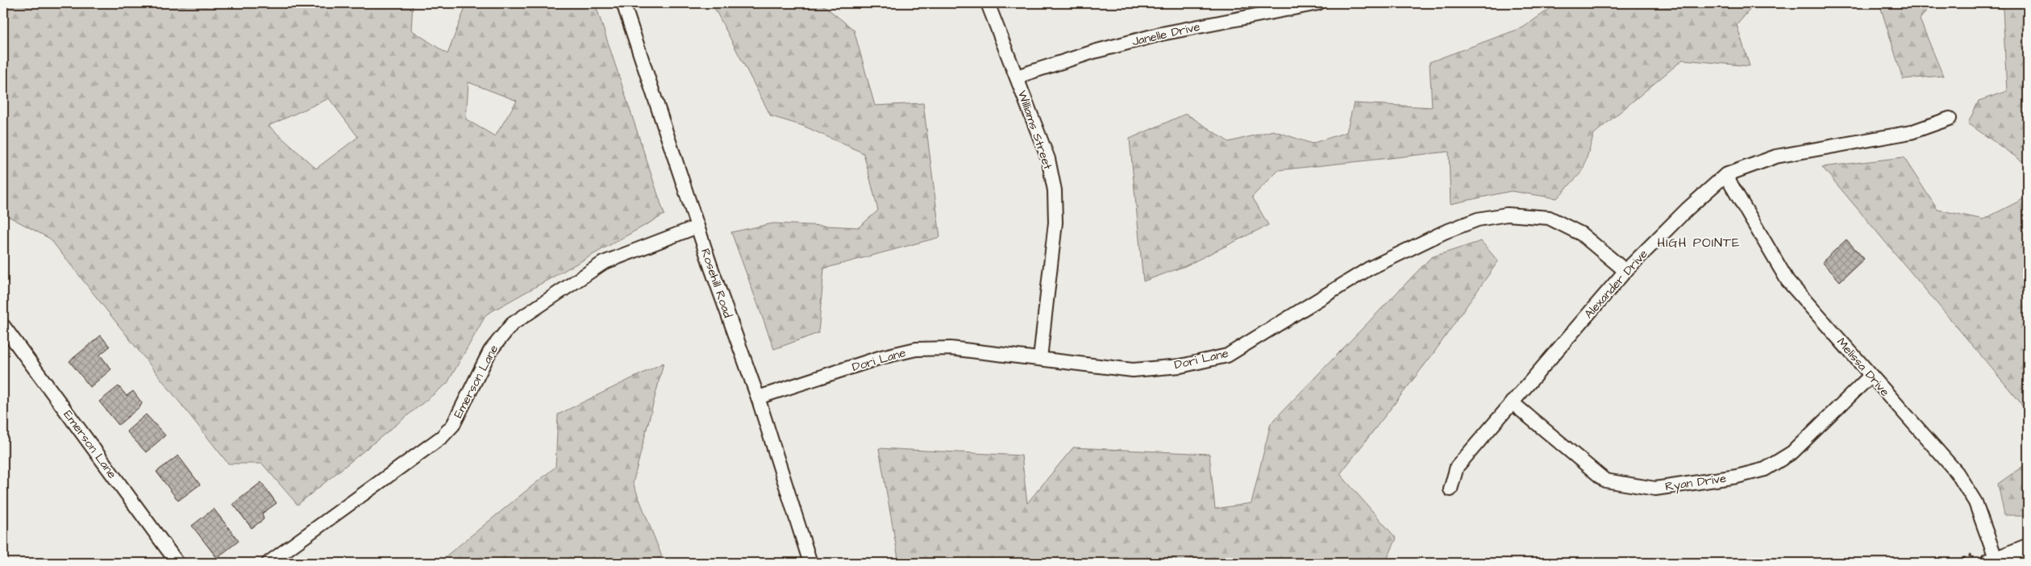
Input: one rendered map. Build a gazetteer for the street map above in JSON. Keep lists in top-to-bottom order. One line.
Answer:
{"streets":{"street":["Janelle Drive","Williams Street","Rosehill Road","Alexander Drive","Dori Lane","Melissa Drive","Emerson Lane","Ryan Drive"]},"crossings":[["Janelle Drive","Williams Street"],["Williams Street","Dori Lane"],["Rosehill Road","Dori Lane"],["Rosehill Road","Emerson Lane"],["Alexander Drive","Dori Lane"],["Alexander Drive","Melissa Drive"],["Alexander Drive","Ryan Drive"],["Melissa Drive","Ryan Drive"]],"districts":["HIGH POINTE"]}
